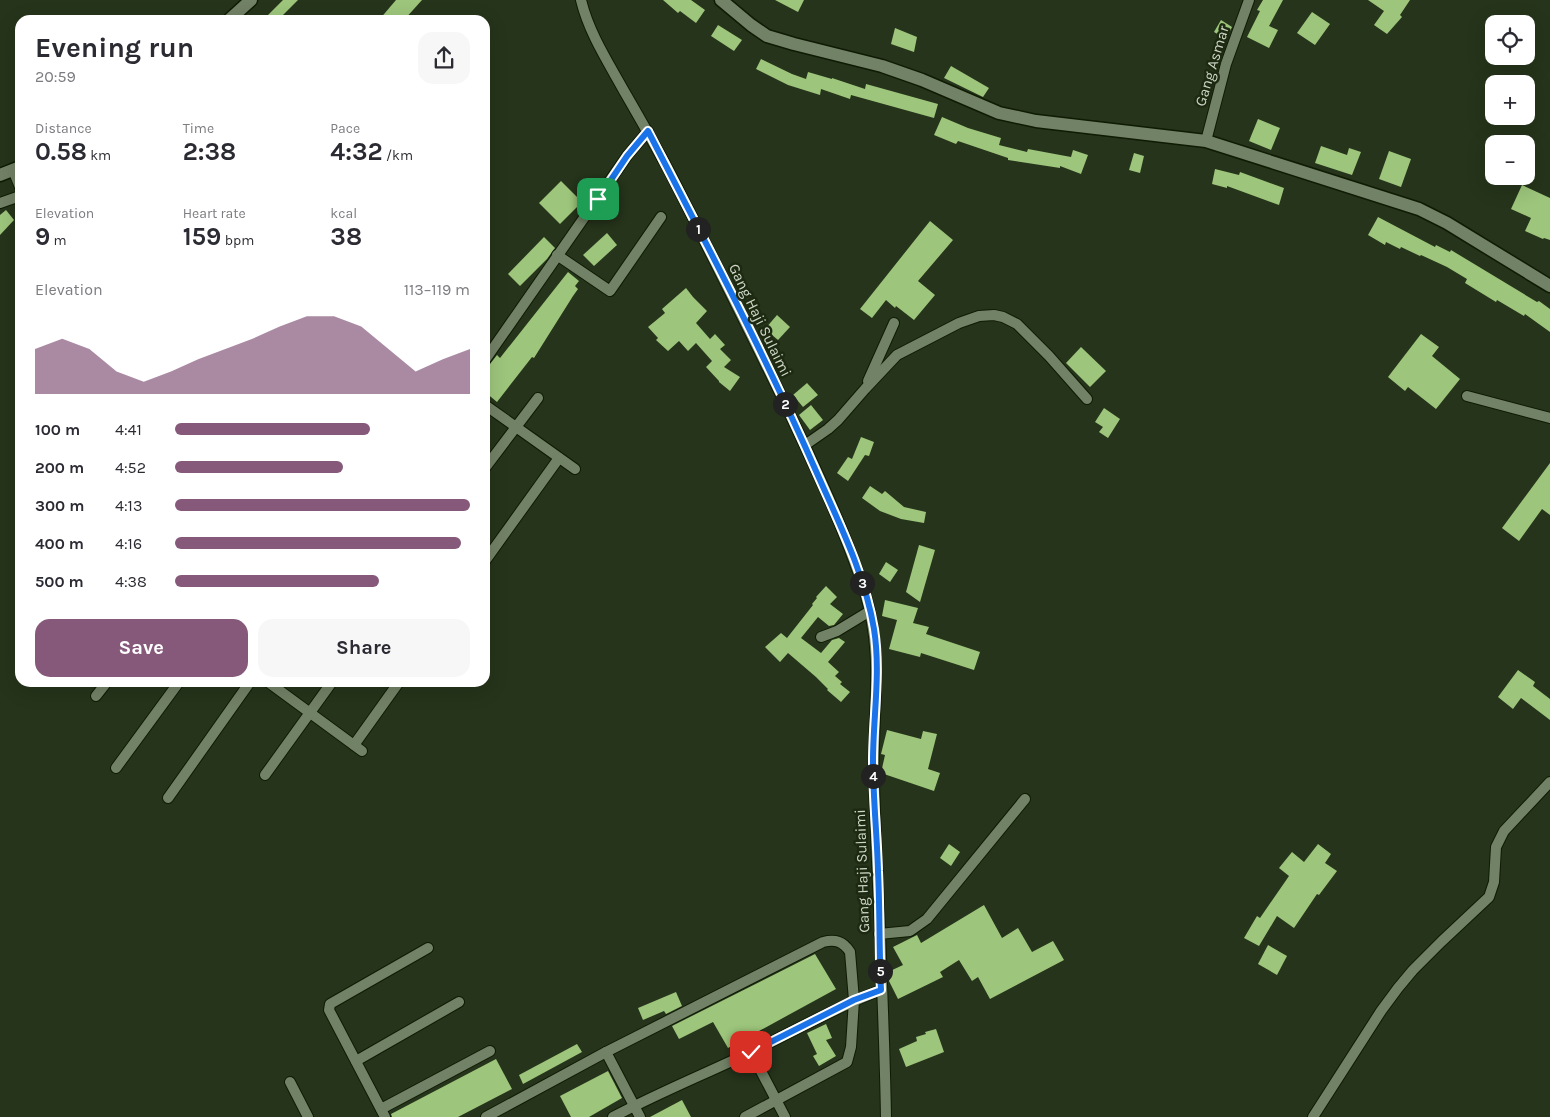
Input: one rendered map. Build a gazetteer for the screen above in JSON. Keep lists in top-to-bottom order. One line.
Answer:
{"streets":{"street":["Gang Asmar","Gang Haji Sulaimi"]},"page":{"map_buttons":["+","−"],"heading":["Evening run","20:59"],"stats":[["Distance","0.58 km"],["Time","2:38"],["Pace","4:32 /km"],["Elevation","9 m"],["Heart rate","159 bpm"],["kcal","38"]],"pins":["1","2","3","4","5"],"chart":["Elevation","113–119 m"],"list":[{"name":"100 m","note":"4:41"},{"name":"200 m","note":"4:52"},{"name":"300 m","note":"4:13"},{"name":"400 m","note":"4:16"},{"name":"500 m","note":"4:38"}],"buttons":["Save","Share"]}}
